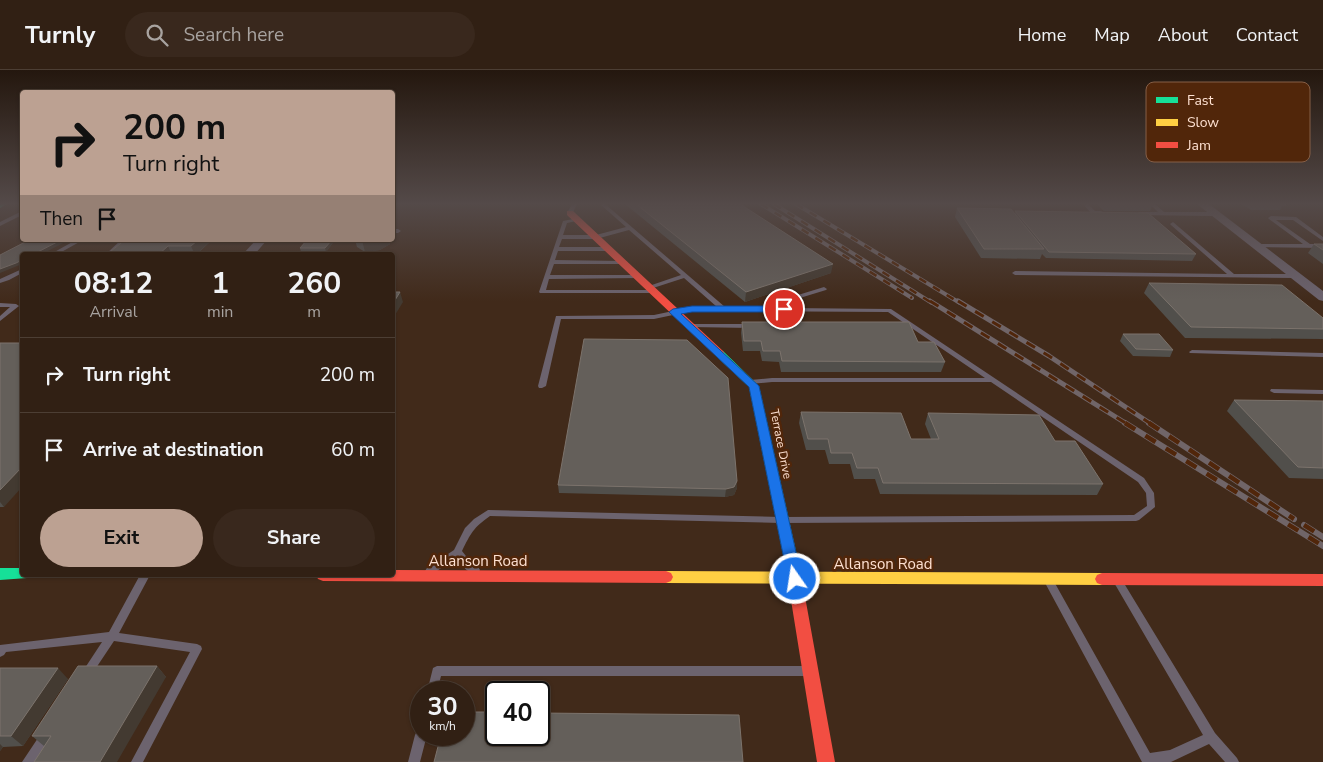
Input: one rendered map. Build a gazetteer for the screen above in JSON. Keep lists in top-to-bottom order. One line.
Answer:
{"streets":{"street":["Terrace Drive","Allanson Road"]},"crossings":[["Terrace Drive","Allanson Road"]],"legend":["Fast","Slow","Jam"],"page":{"header":"Turnly","search":"Search here","nav":["Home","Map","About","Contact"],"turn":["200 m","Turn right"],"then":"Then","eta":["08:12","Arrival","1","min","260","m"],"list":[{"name":"Turn right","value":"200 m"},{"name":"Arrive at destination","value":"60 m"}],"buttons":["Exit","Share"],"speed":"30 km/h","limit":"40"}}
